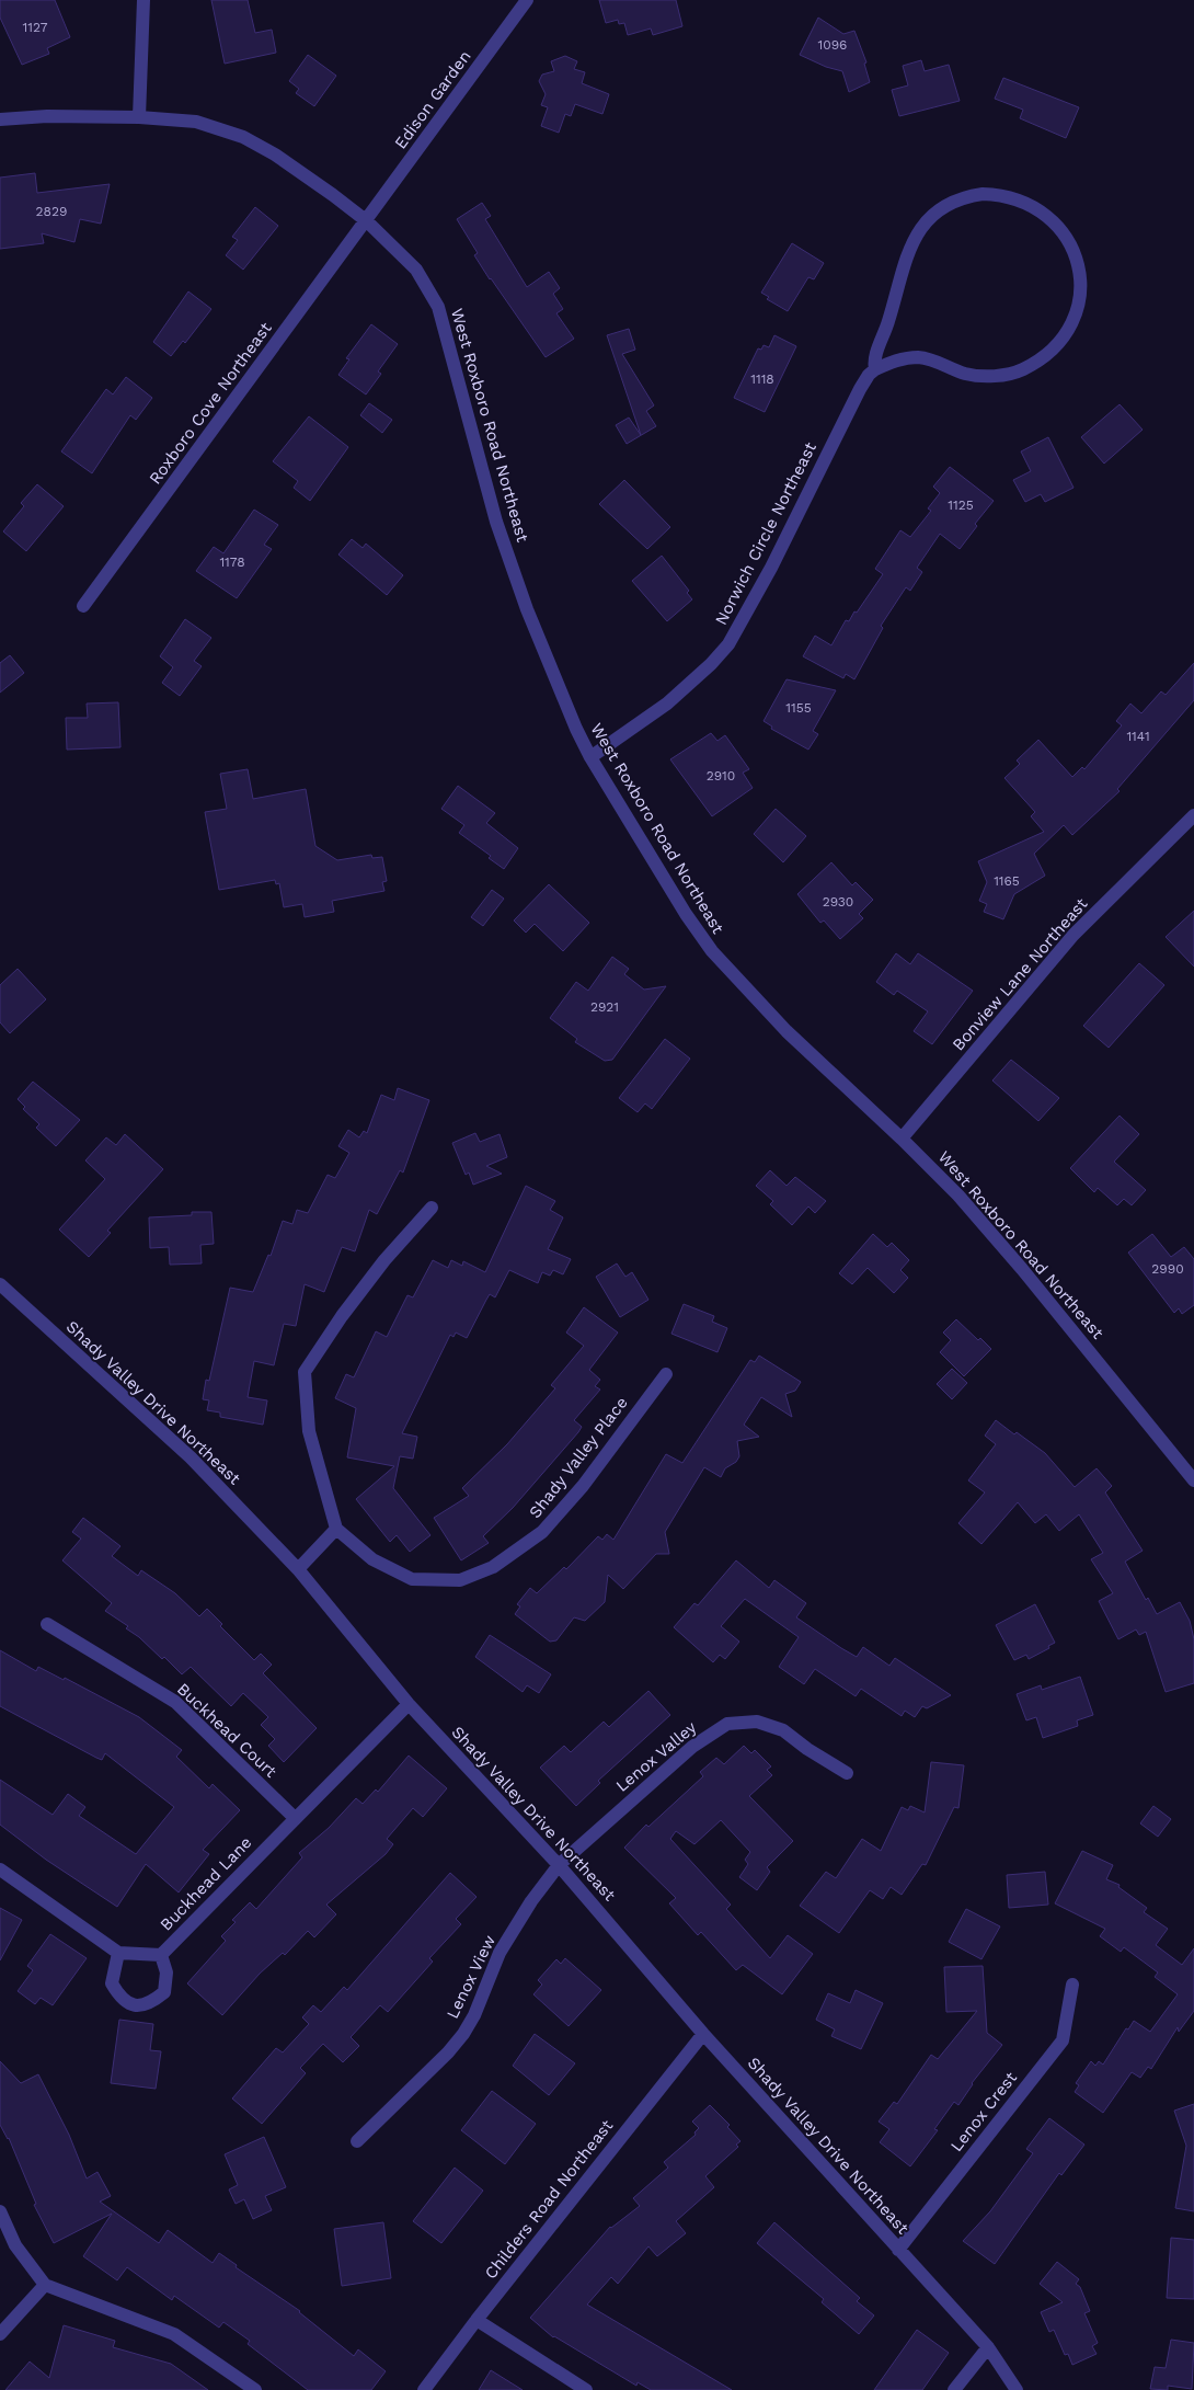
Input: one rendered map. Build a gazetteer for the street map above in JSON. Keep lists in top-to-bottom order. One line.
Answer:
{"streets":{"street":["Edison Garden","Roxboro Cove Northeast","West Roxboro Road Northeast","Norwich Circle Northeast","Bonview Lane Northeast","Shady Valley Drive Northeast","Shady Valley Place","Buckhead Court","Lenox Valley","Buckhead Lane","Lenox View","Lenox Crest","Childers Road Northeast"]},"crossings":[["Edison Garden","Roxboro Cove Northeast"],["Edison Garden","West Roxboro Road Northeast"],["Roxboro Cove Northeast","West Roxboro Road Northeast"],["West Roxboro Road Northeast","Norwich Circle Northeast"],["West Roxboro Road Northeast","Bonview Lane Northeast"],["Shady Valley Drive Northeast","Lenox Valley"],["Shady Valley Drive Northeast","Buckhead Lane"],["Shady Valley Drive Northeast","Lenox View"],["Shady Valley Drive Northeast","Lenox Crest"],["Shady Valley Drive Northeast","Childers Road Northeast"],["Buckhead Court","Buckhead Lane"],["Lenox Valley","Lenox View"]],"house_numbers":["1127","1096","2829","1118","1125","1178","1155","1141","2910","1165","2930","2921","2990"]}
